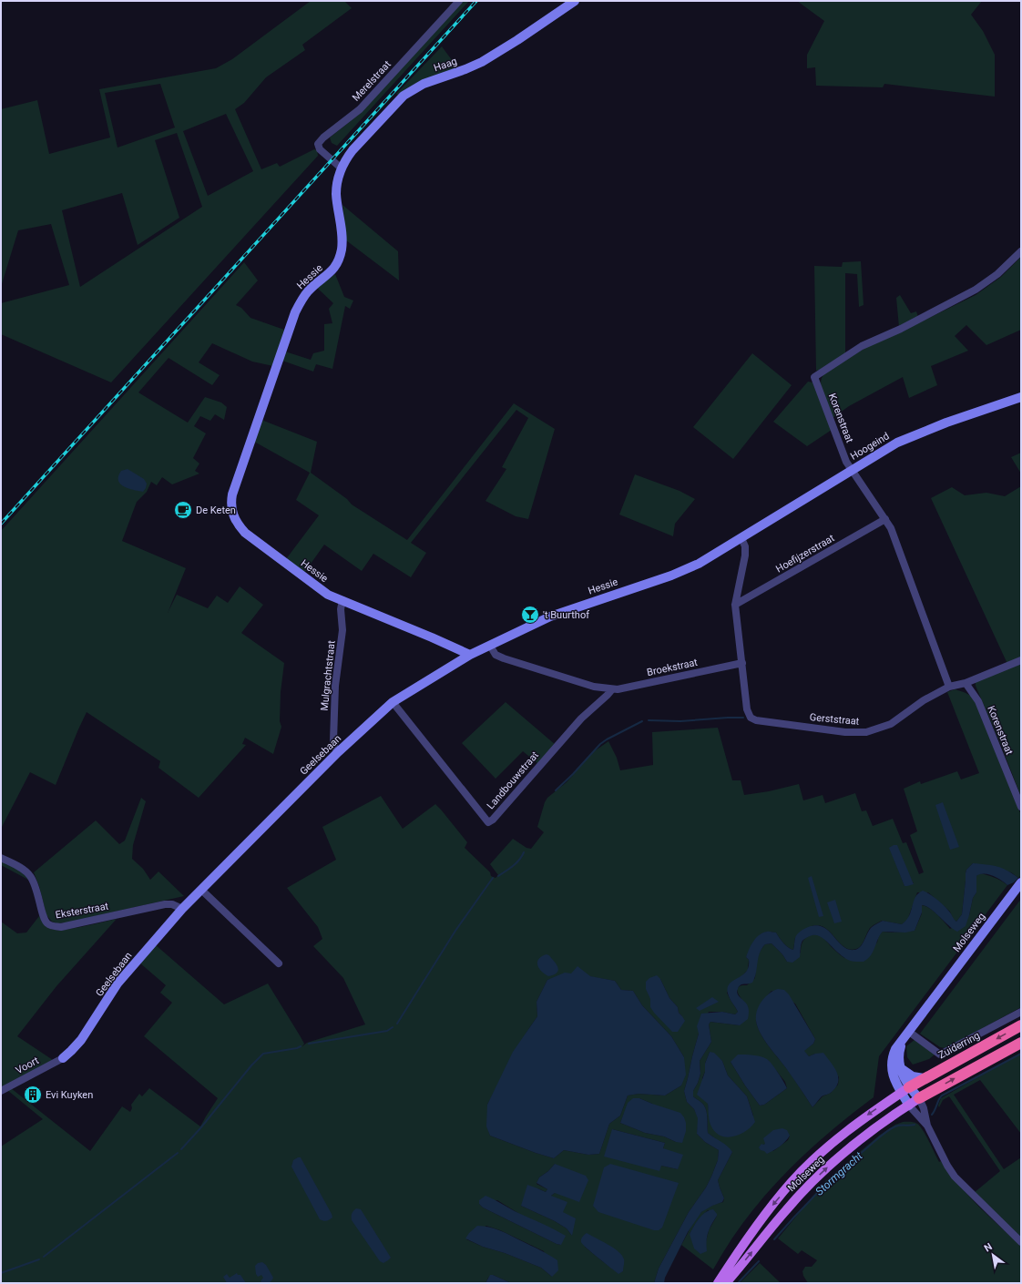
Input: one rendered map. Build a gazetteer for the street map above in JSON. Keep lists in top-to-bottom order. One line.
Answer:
{"streets":{"highway":["Zuiderring"],"main road":["Molseweg"],"street":["Haag","Merelstraat","Hessie","Korenstraat","Hoogeind","Hoefijzerstraat","Broekstraat","Mulgrachtstraat","Gerststraat","Geelsebaan","Landbouwstraat","Eksterstraat","Voort"]},"crossings":[["Haag","Merelstraat"],["Haag","Hessie"],["Merelstraat","Hessie"],["Hessie","Hoogeind"],["Hessie","Broekstraat"],["Hessie","Mulgrachtstraat"],["Hessie","Geelsebaan"],["Korenstraat","Hoogeind"],["Korenstraat","Hoefijzerstraat"],["Korenstraat","Gerststraat"],["Broekstraat","Gerststraat"],["Broekstraat","Landbouwstraat"],["Mulgrachtstraat","Geelsebaan"],["Geelsebaan","Landbouwstraat"],["Geelsebaan","Eksterstraat"],["Geelsebaan","Voort"],["Molseweg","Zuiderring"]],"water":["Stormgracht"],"places":{"cafe":["De Keten"],"bar":["'t Buurthof"],"building":["Evi Kuyken"]},"north":"top left"}
